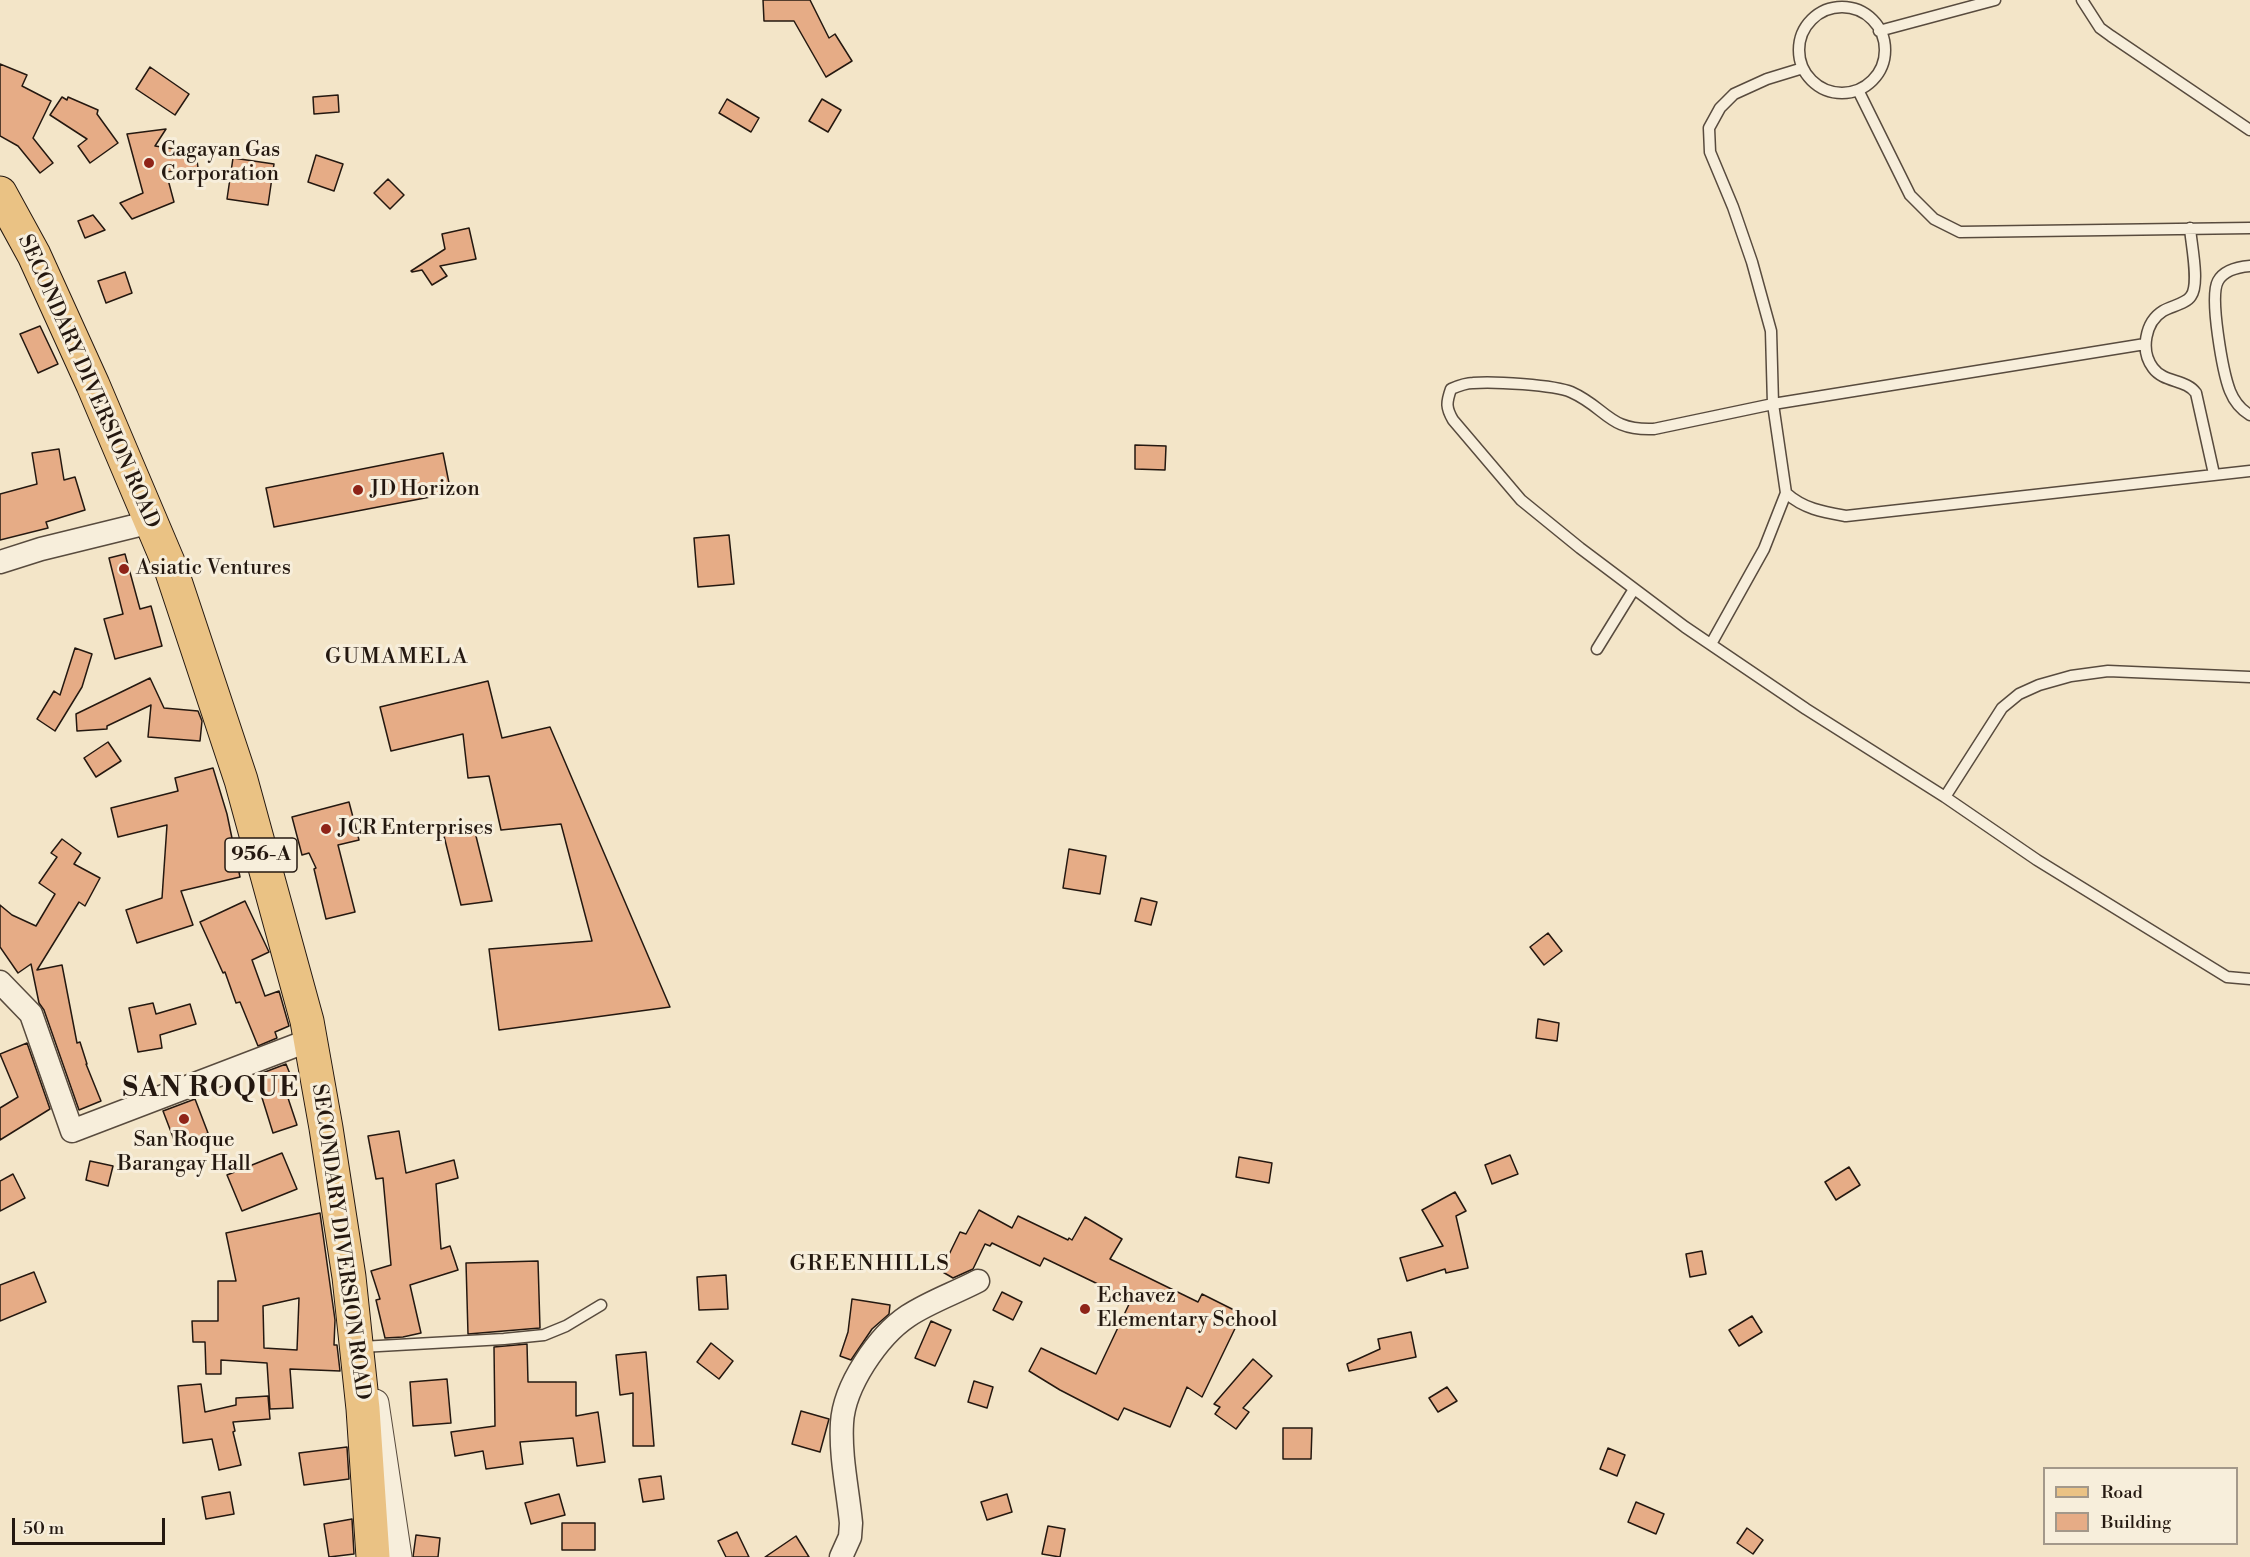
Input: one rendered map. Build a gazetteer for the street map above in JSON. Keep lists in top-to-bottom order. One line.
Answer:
{"streets":{"main road":["SECONDARY DIVERSION ROAD","956-A"]},"districts":["GUMAMELA","SAN ROQUE","GREENHILLS"],"places":["Cagayan Gas Corporation","JD Horizon","Asiatic Ventures","JCR Enterprises","San Roque Barangay Hall","Echavez Elementary School"],"legend":["Road","Building"],"scale_bar":"50 m"}
